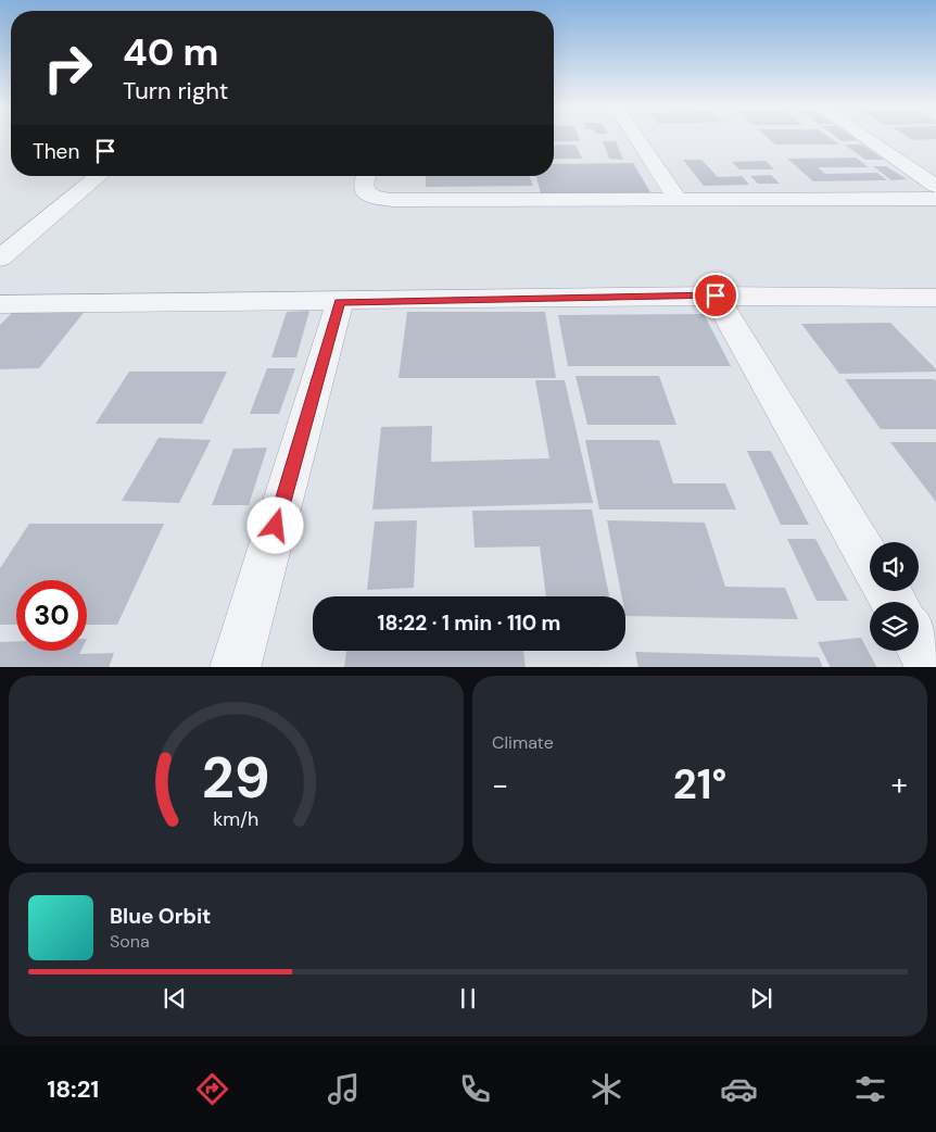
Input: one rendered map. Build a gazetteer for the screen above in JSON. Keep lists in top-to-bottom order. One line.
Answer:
{"page":{"turn":["40 m","Turn right"],"then":"Then","limit":"30","trip":"18:22 · 1 min · 110 m","tile":"Climate","heat":["−","21°","+"],"song":["Blue Orbit","Sona"],"tabs":"18:21","gauge":["29","km/h"]}}
